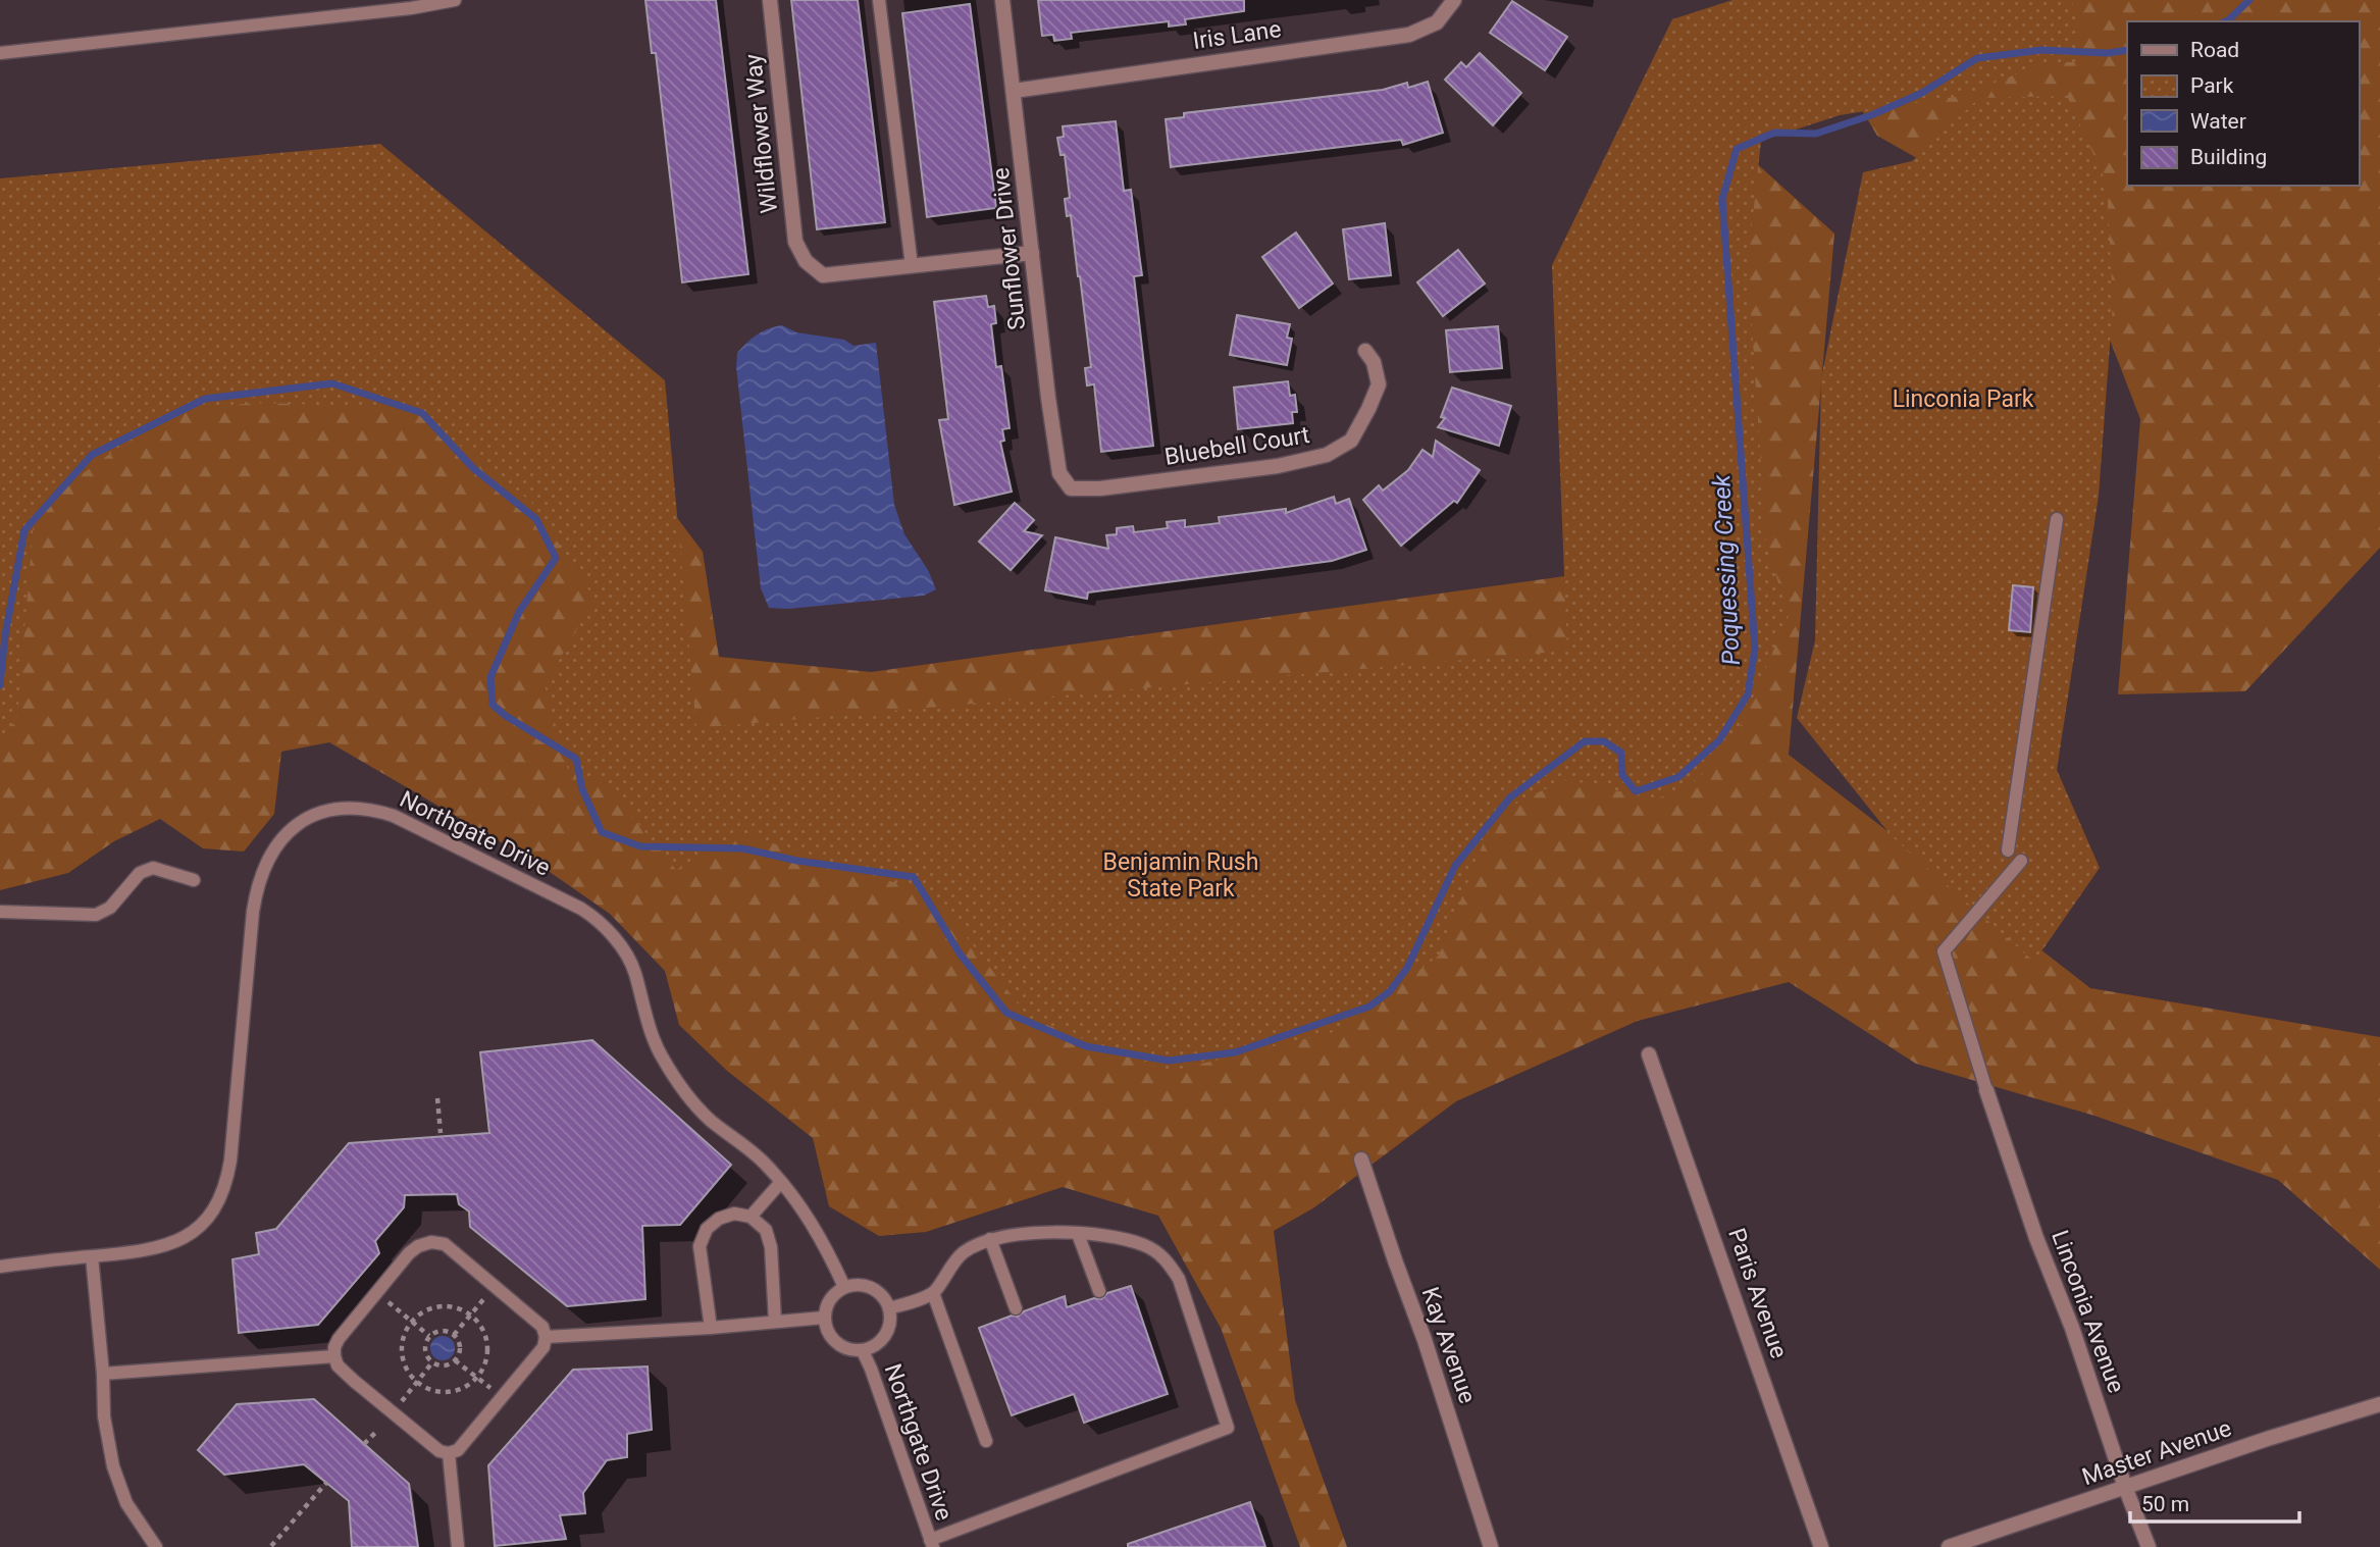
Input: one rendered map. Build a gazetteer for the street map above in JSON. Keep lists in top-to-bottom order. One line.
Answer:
{"streets":{"street":["Iris Lane","Wildflower Way","Sunflower Drive","Bluebell Court","Paris Avenue","Linconia Avenue","Kay Avenue","Master Avenue"],"lane":["Northgate Drive"]},"crossings":[["Iris Lane","Sunflower Drive"],["Sunflower Drive","Bluebell Court"],["Linconia Avenue","Master Avenue"]],"water":["Poquessing Creek"],"parks":["Linconia Park","Benjamin Rush State Park"],"legend":["Road","Park","Water","Building"],"scale_bar":"50 m"}
